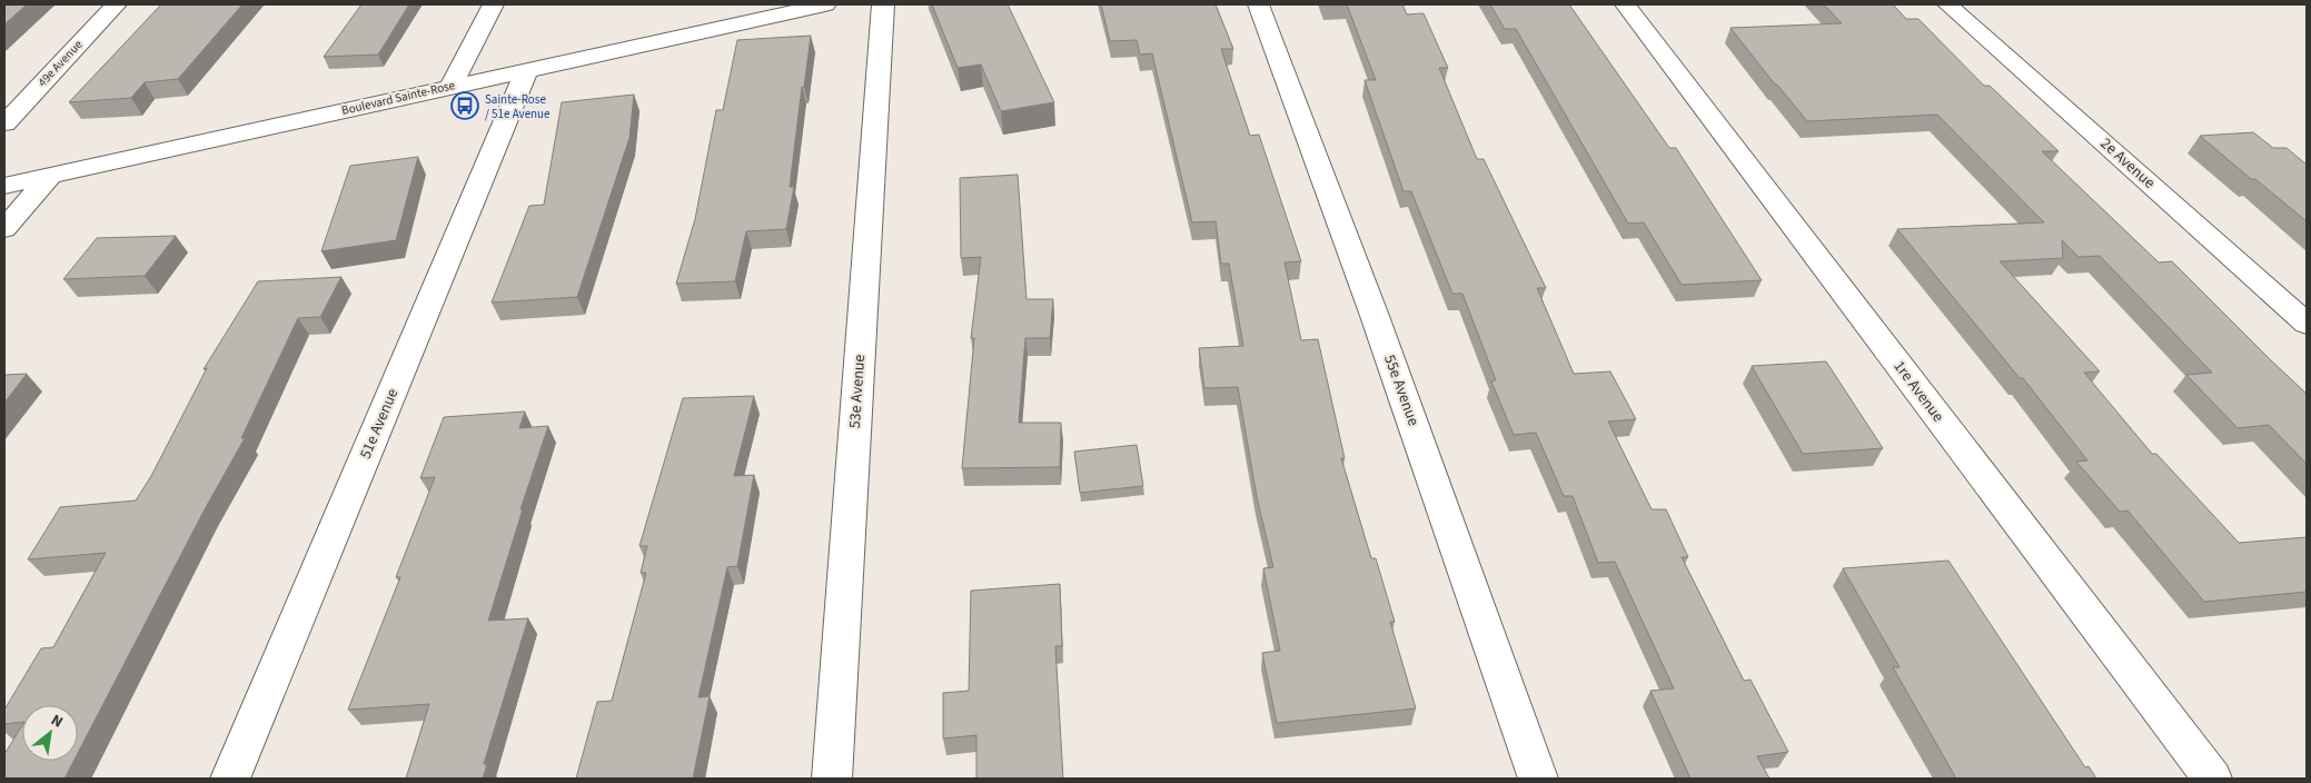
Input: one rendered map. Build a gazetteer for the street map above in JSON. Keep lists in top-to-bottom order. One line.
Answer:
{"streets":{"street":["49e Avenue","Boulevard Sainte-Rose","2e Avenue","55e Avenue","53e Avenue","1re Avenue","51e Avenue"]},"crossings":[["Boulevard Sainte-Rose","51e Avenue"]],"places":{"bus stop":["Sainte-Rose / 51e Avenue"]},"north":"top right"}
